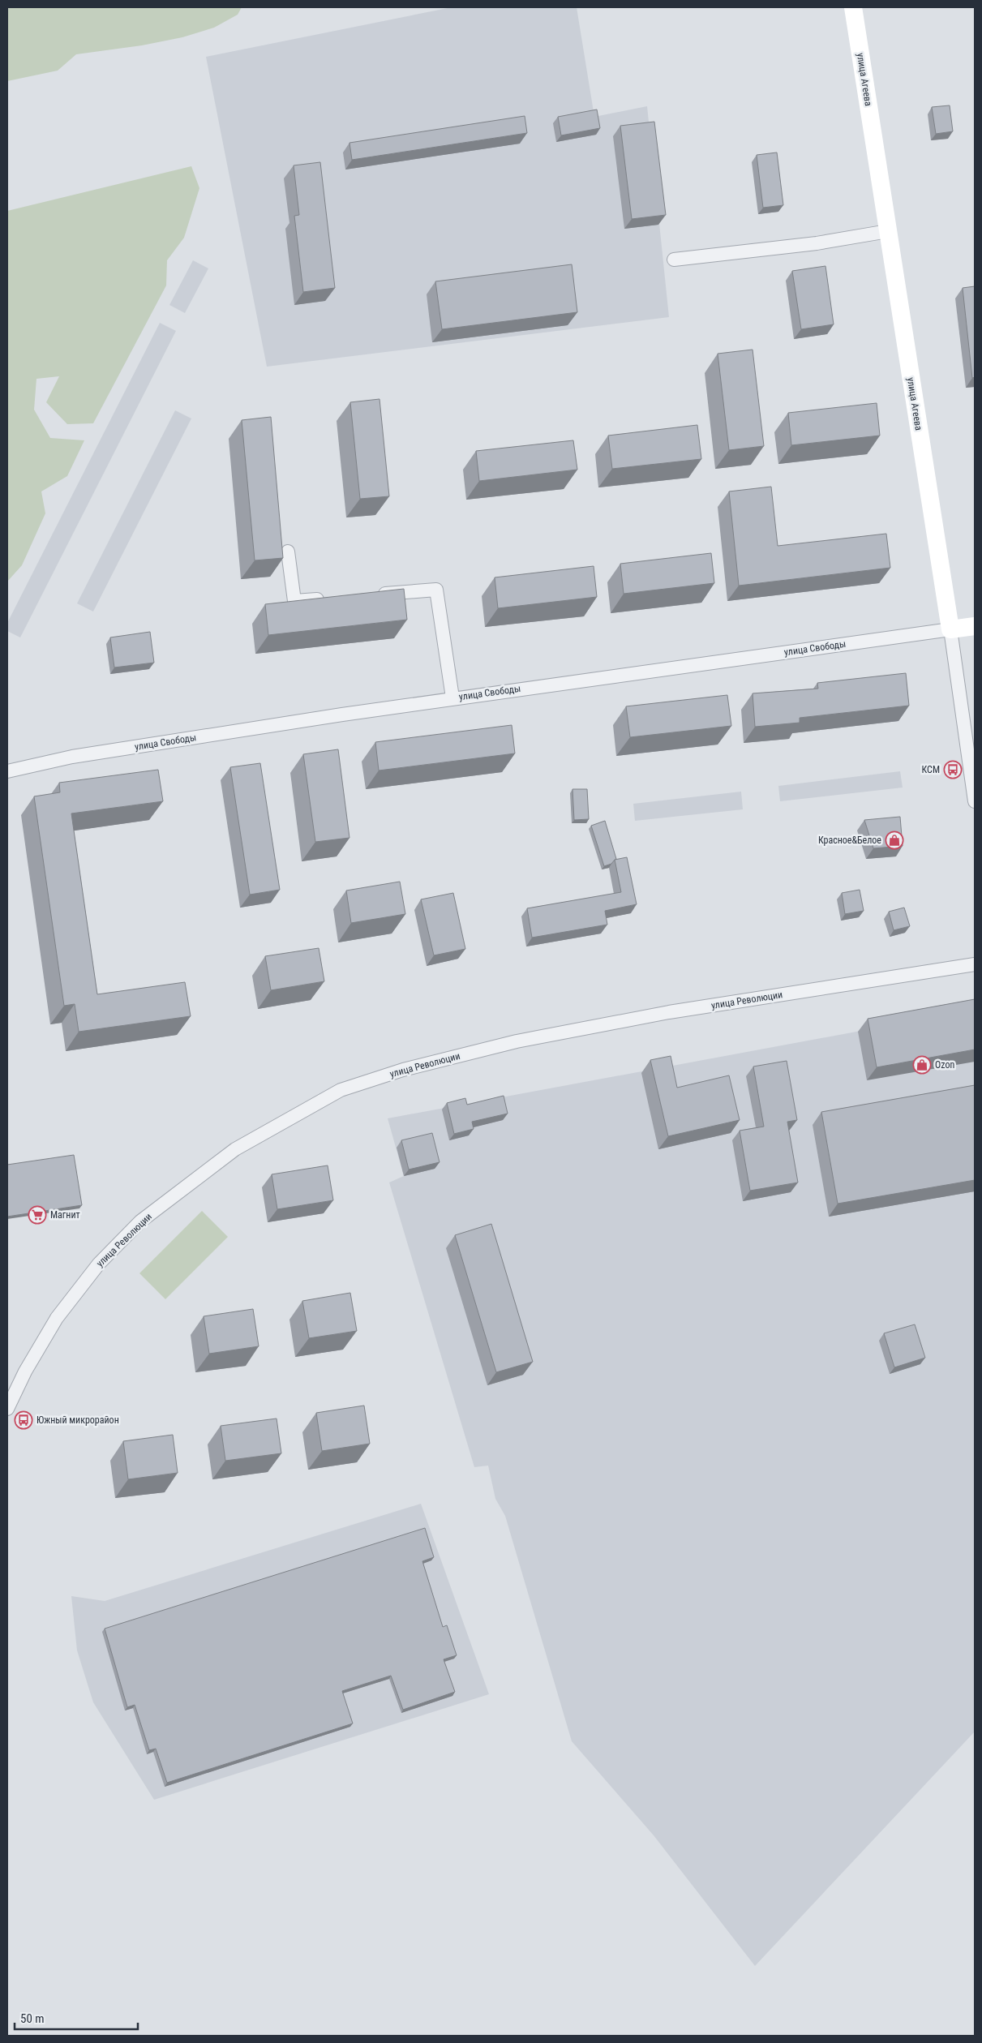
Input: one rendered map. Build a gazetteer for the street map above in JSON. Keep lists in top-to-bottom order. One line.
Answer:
{"streets":{"street":["улица Агеева","улица Свободы","улица Революции"]},"crossings":[["улица Агеева","улица Свободы"]],"places":{"bus stop":["КСМ","Южный микрорайон"],"shop":["Красное&Белое","Ozon"],"supermarket":["Магнит"]},"scale_bar":"50 m"}
